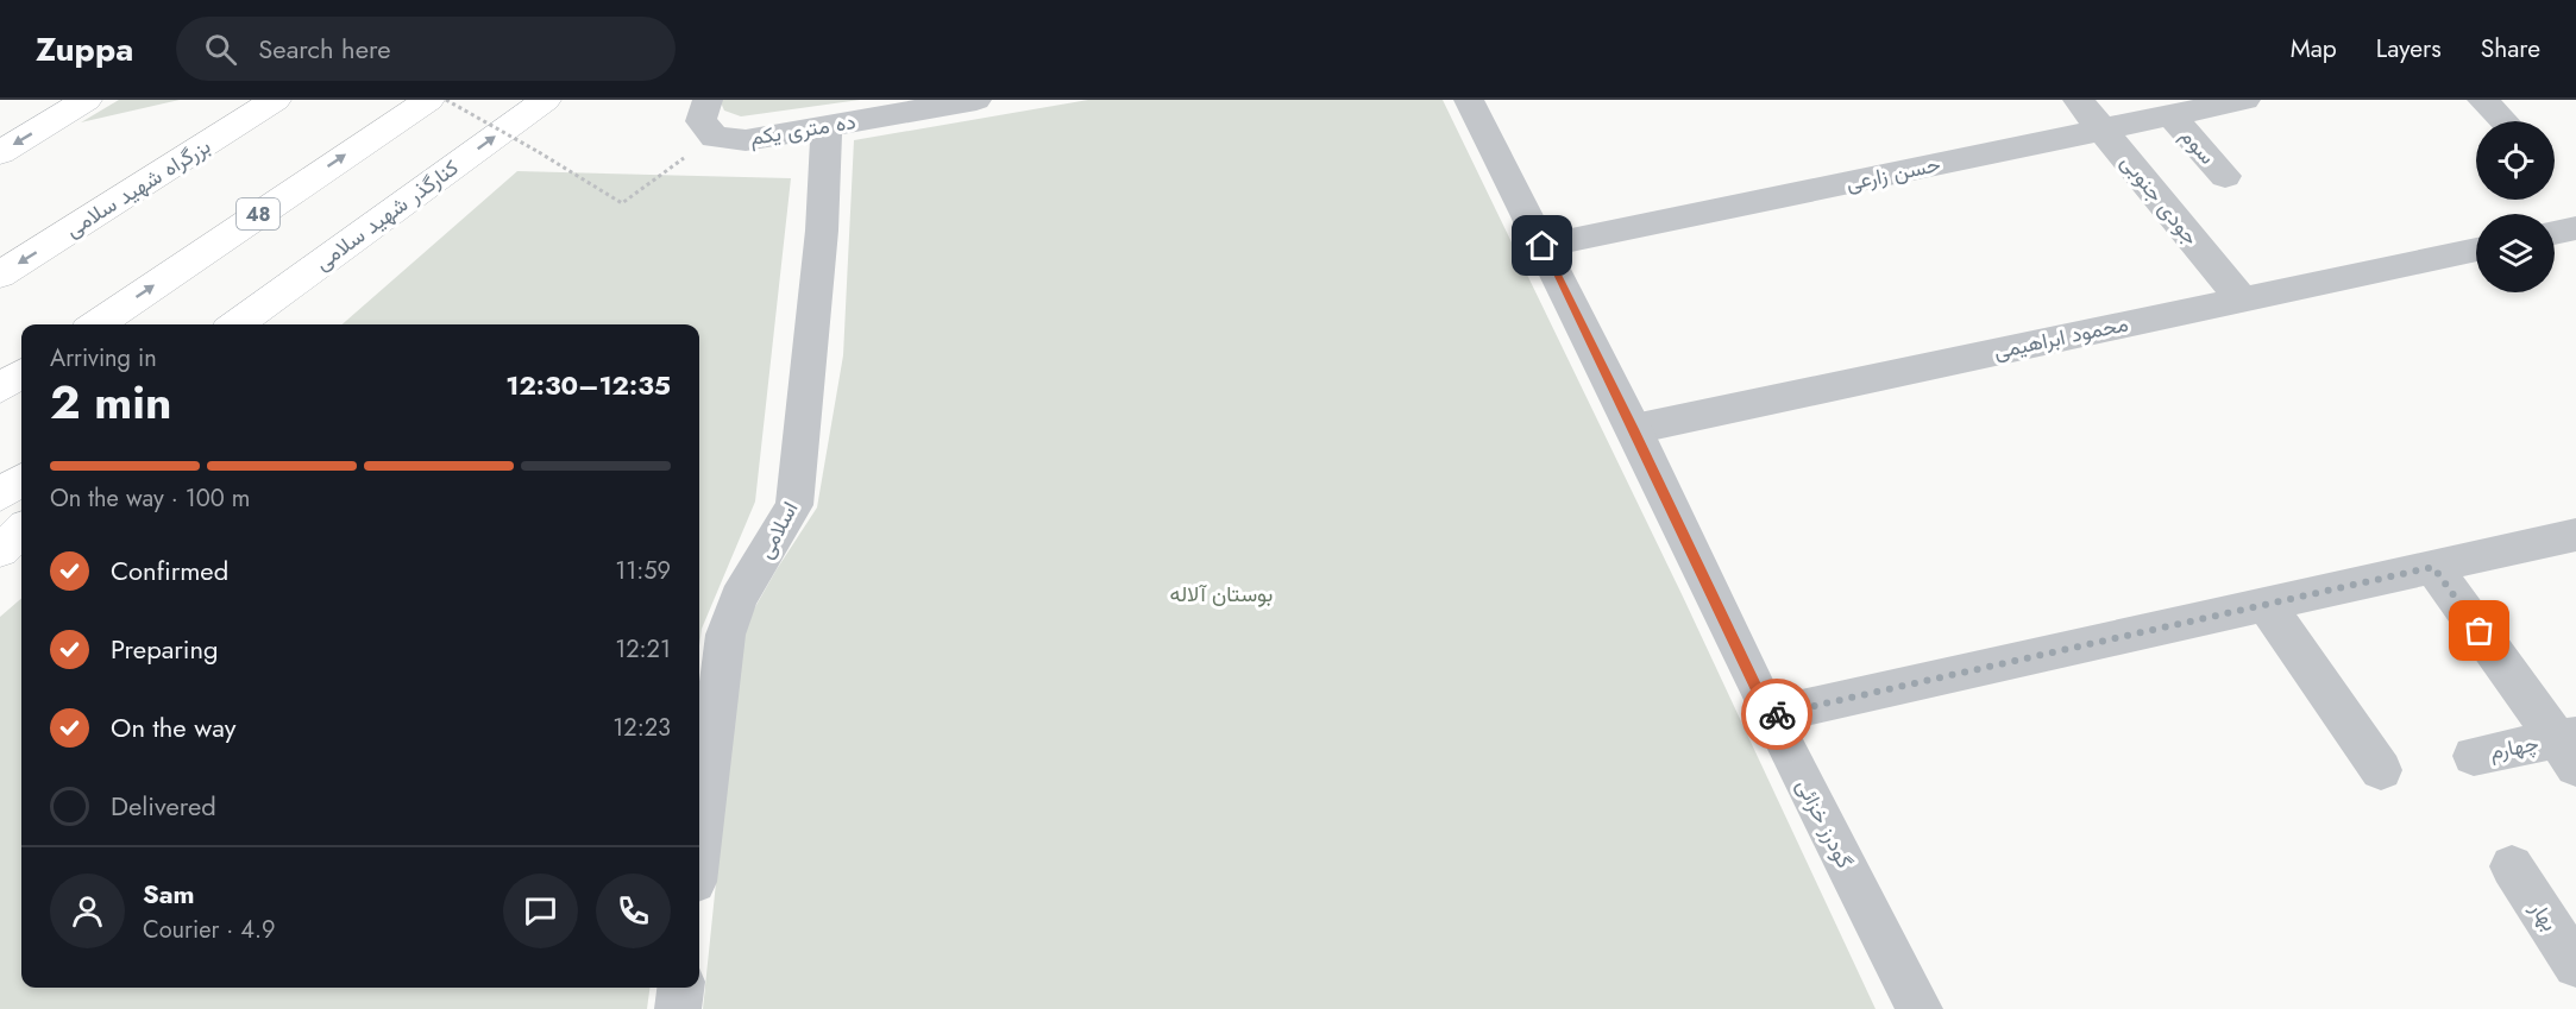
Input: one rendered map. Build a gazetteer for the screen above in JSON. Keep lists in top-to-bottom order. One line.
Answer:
{"streets":{"main road":["بزرگراه شهید سلامی","48","کنارگذر شهید سلامی"],"street":["ده متری یکم","سوم","حسن زارعی","جودی جنوبی","محمود ابراهیمی","اسلامی","چهارم","گودرز خزائی","بهار"]},"crossings":[["ده متری یکم","اسلامی"],["سوم","حسن زارعی"],["حسن زارعی","جودی جنوبی"],["حسن زارعی","گودرز خزائی"],["جودی جنوبی","محمود ابراهیمی"],["محمود ابراهیمی","گودرز خزائی"]],"parks":["بوستان آلاله"],"page":{"header":"Zuppa","search":"Search here","nav":["Map","Layers","Share"],"heading":["2 min","Arriving in","12:30–12:35"],"panel":["Sam","Courier · 4.9"],"bar":"On the way · 100 m","list":[["Confirmed","11:59"],["Preparing","12:21"],["On the way","12:23"],"Delivered"]}}
